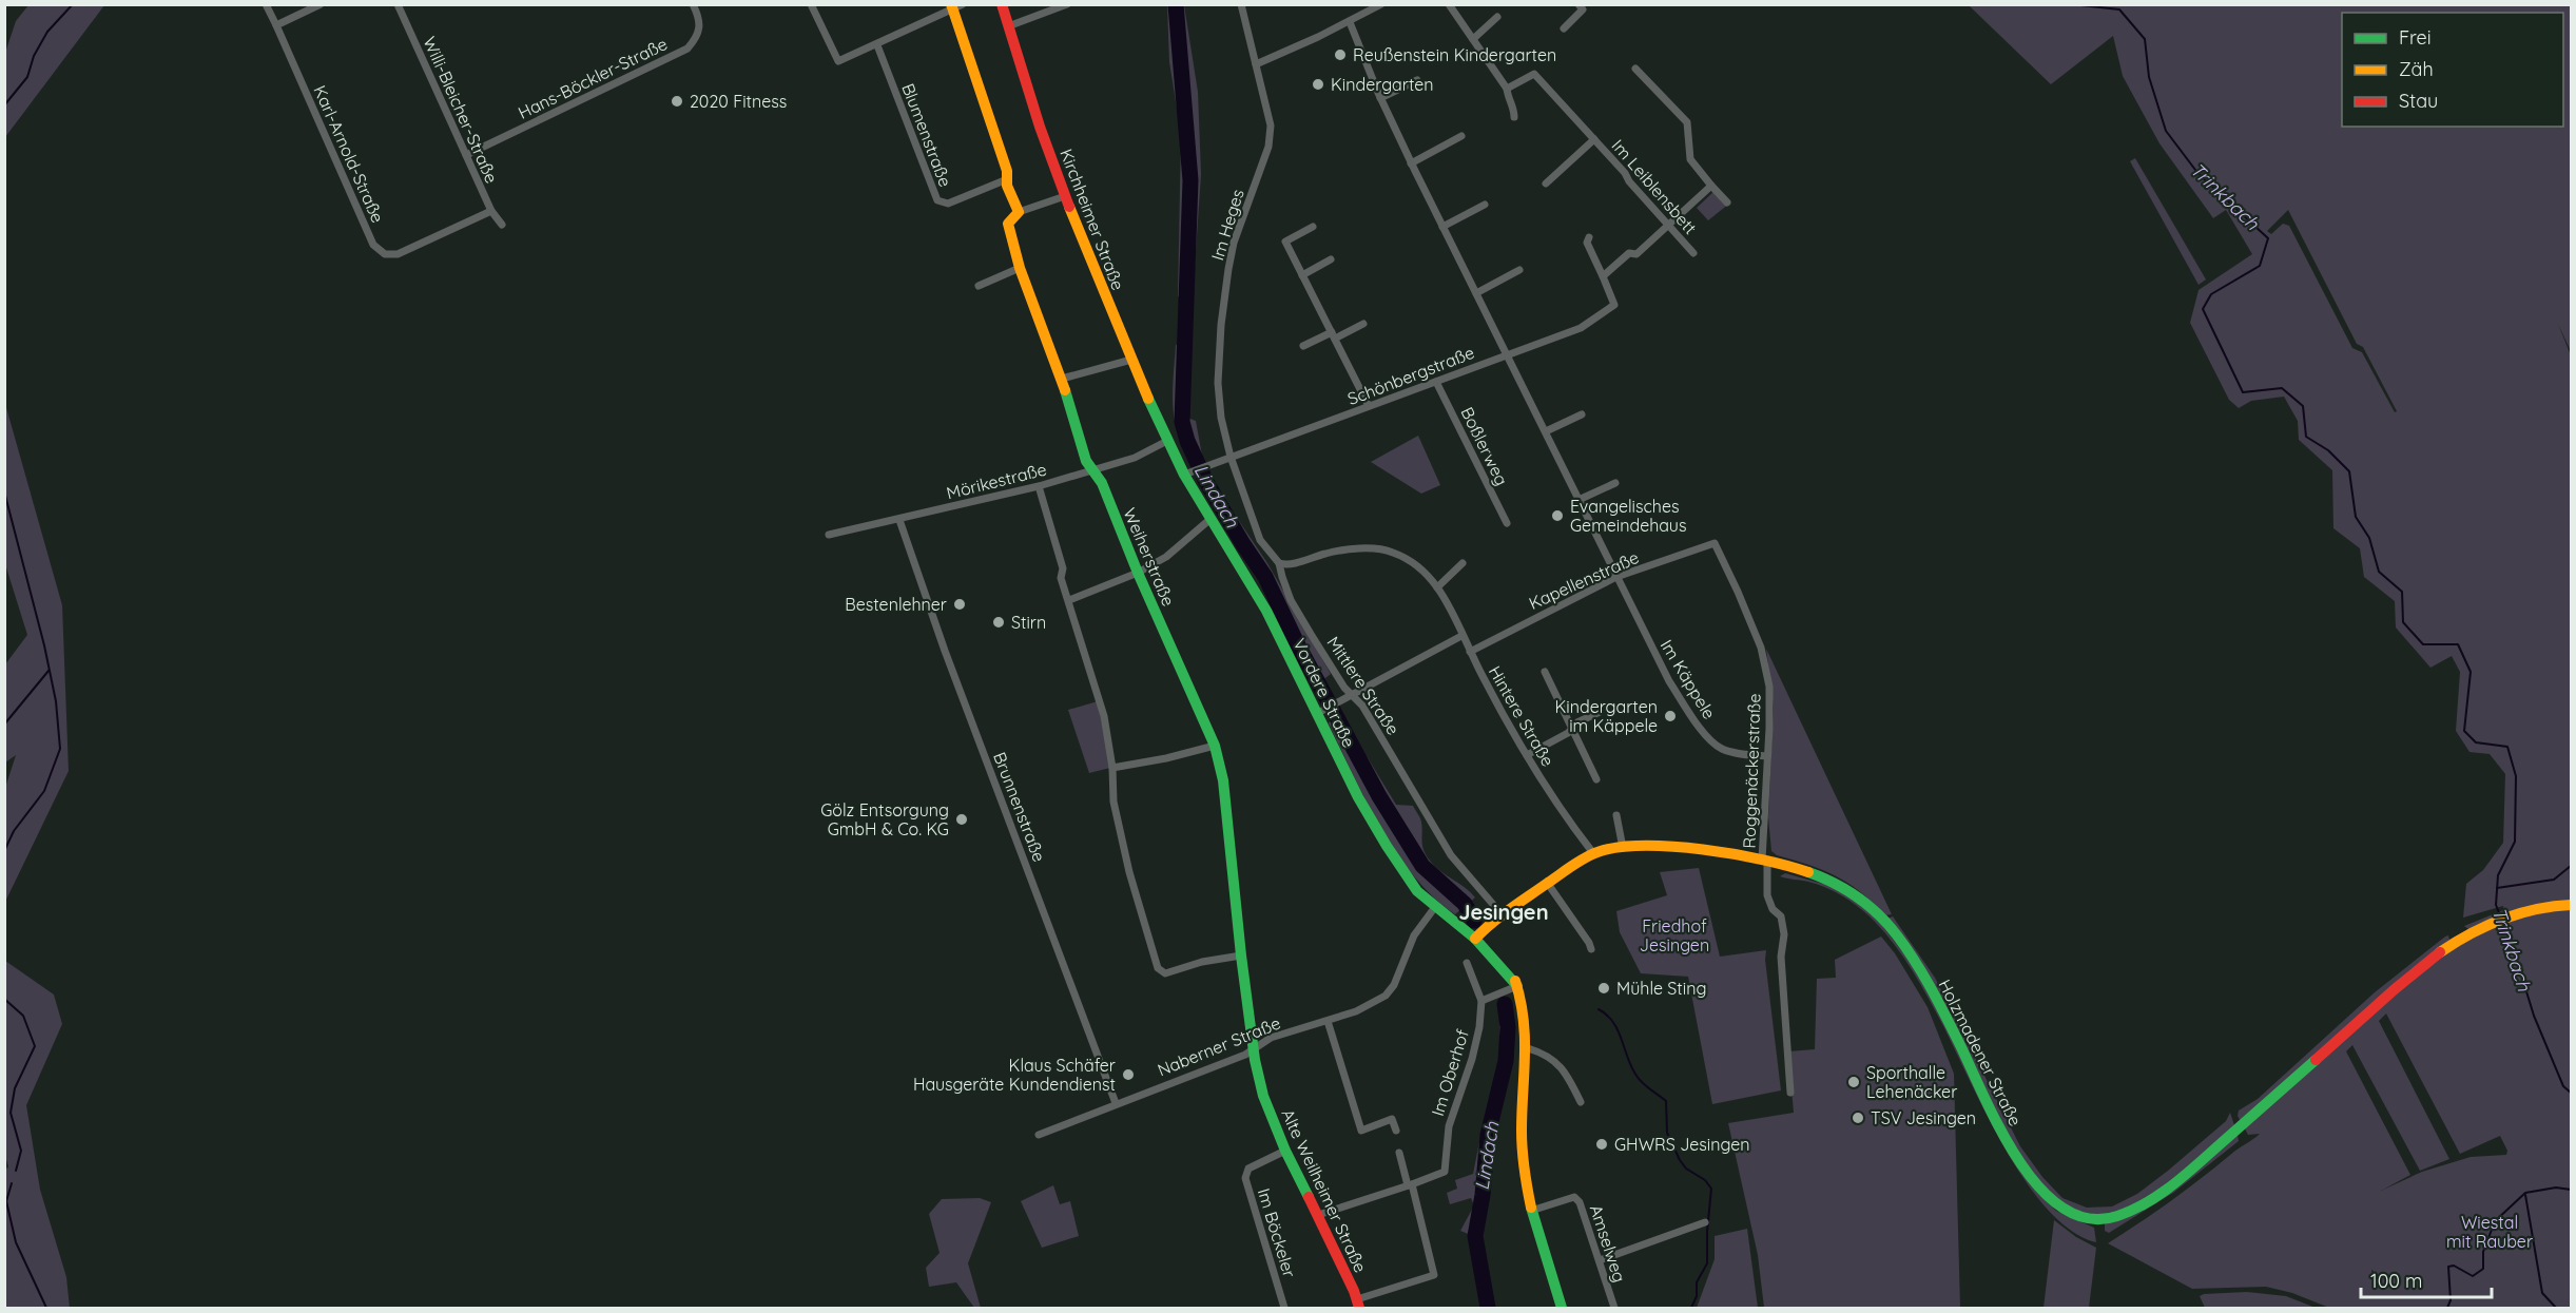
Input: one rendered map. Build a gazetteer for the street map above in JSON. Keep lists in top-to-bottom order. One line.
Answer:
{"streets":{"street":["Hans-Böckler-Straße","Willi-Bleicher-Straße","Blumenstraße","Karl-Arnold-Straße","Im Leiblensbett","Kirchheimer Straße","Im Heges","Schönbergstraße","Boßlerweg","Mörikestraße","Weiherstraße","Kapellenstraße","Im Käppele","Mittlere Straße","Vordere Straße","Hintere Straße","Roggenäckerstraße","Brunnenstraße","Naberner Straße","Holzmadener Straße","Im Oberhof","Alte Weilheimer Straße","Im Böckeler","Amselweg"]},"crossings":[["Hans-Böckler-Straße","Willi-Bleicher-Straße"],["Willi-Bleicher-Straße","Karl-Arnold-Straße"],["Kirchheimer Straße","Mörikestraße"],["Kirchheimer Straße","Vordere Straße"],["Im Heges","Schönbergstraße"],["Im Heges","Mittlere Straße"],["Schönbergstraße","Boßlerweg"],["Schönbergstraße","Im Käppele"],["Schönbergstraße","Mittlere Straße"],["Schönbergstraße","Vordere Straße"],["Mörikestraße","Weiherstraße"],["Mörikestraße","Vordere Straße"],["Mörikestraße","Brunnenstraße"],["Weiherstraße","Naberner Straße"],["Weiherstraße","Alte Weilheimer Straße"],["Kapellenstraße","Im Käppele"],["Kapellenstraße","Hintere Straße"],["Kapellenstraße","Roggenäckerstraße"],["Im Käppele","Roggenäckerstraße"],["Mittlere Straße","Hintere Straße"],["Vordere Straße","Naberner Straße"],["Vordere Straße","Amselweg"],["Hintere Straße","Holzmadener Straße"],["Roggenäckerstraße","Holzmadener Straße"],["Brunnenstraße","Naberner Straße"],["Naberner Straße","Alte Weilheimer Straße"],["Alte Weilheimer Straße","Im Böckeler"]],"districts":["Jesingen"],"water":["Trinkbach","Lindach"],"parks":["Friedhof Jesingen","Wiestal mit Rauber"],"places":["Reußenstein Kindergarten","Kindergarten","2020 Fitness","Evangelisches Gemeindehaus","Bestenlehner","Stirn","Kindergarten im Käppele","Gölz Entsorgung GmbH & Co. KG","Mühle Sting","Klaus Schäfer Hausgeräte Kundendienst","Sporthalle Lehenäcker","TSV Jesingen","GHWRS Jesingen"],"legend":["Frei","Zäh","Stau"],"scale_bar":"100 m"}
